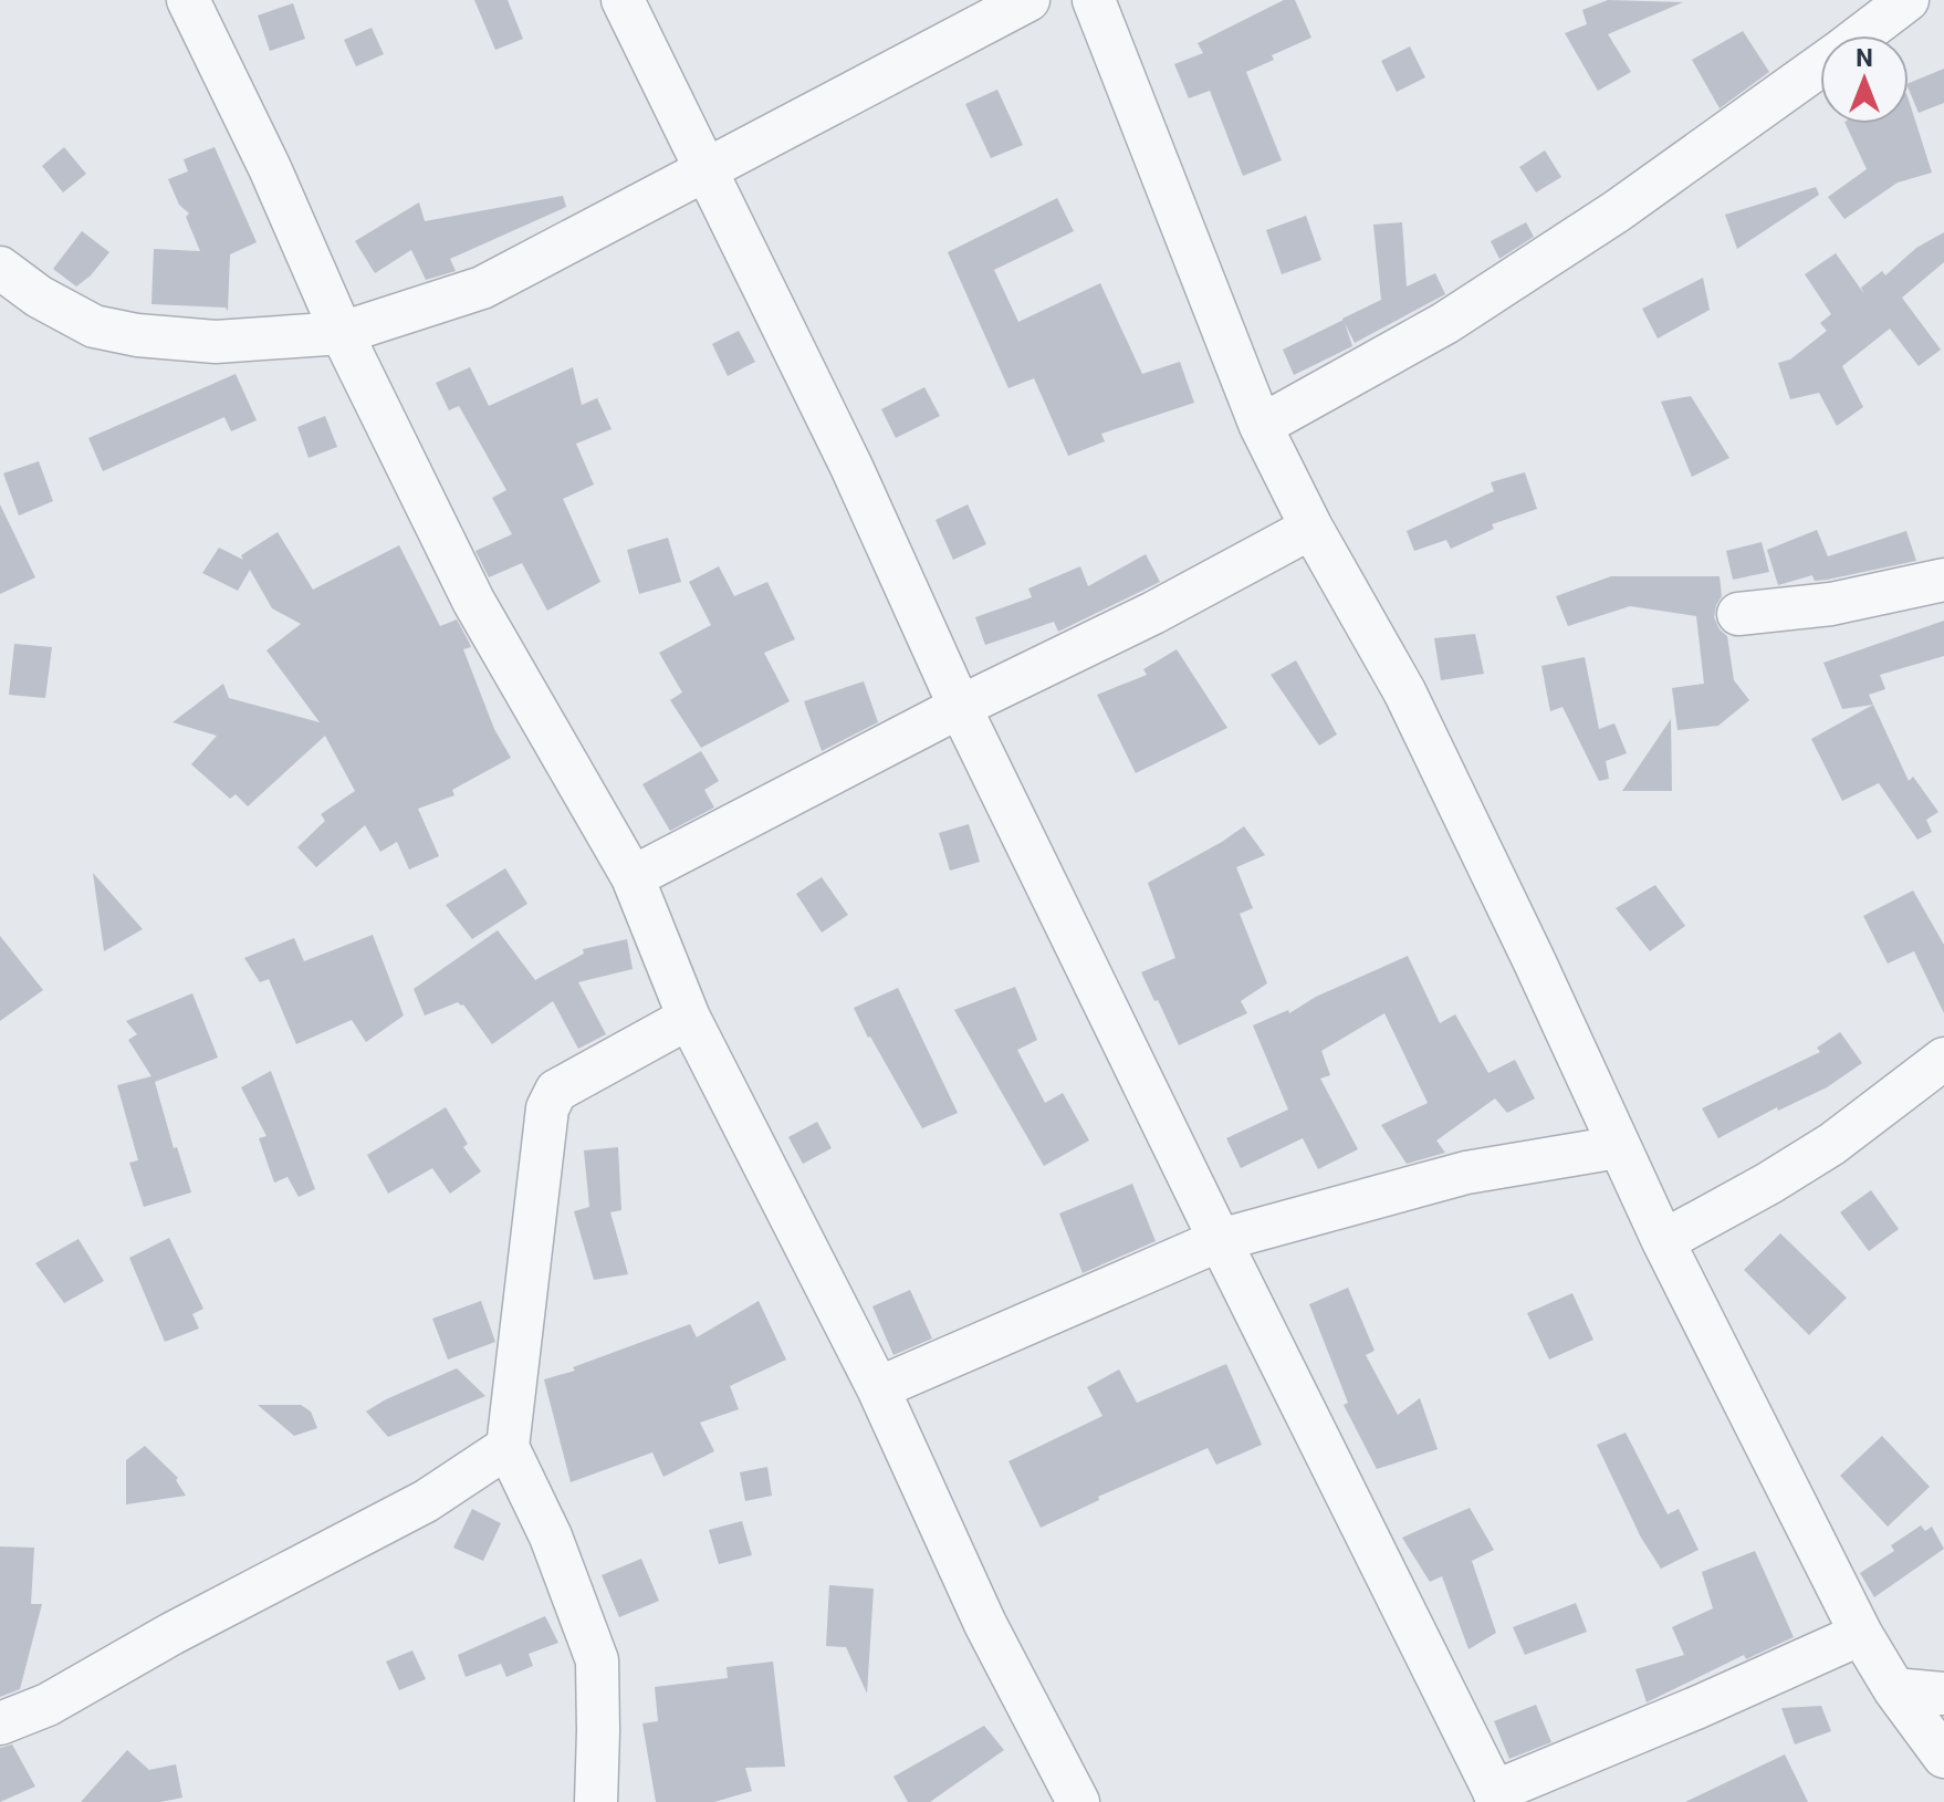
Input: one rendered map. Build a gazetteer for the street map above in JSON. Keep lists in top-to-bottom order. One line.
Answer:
{"north":"top"}
